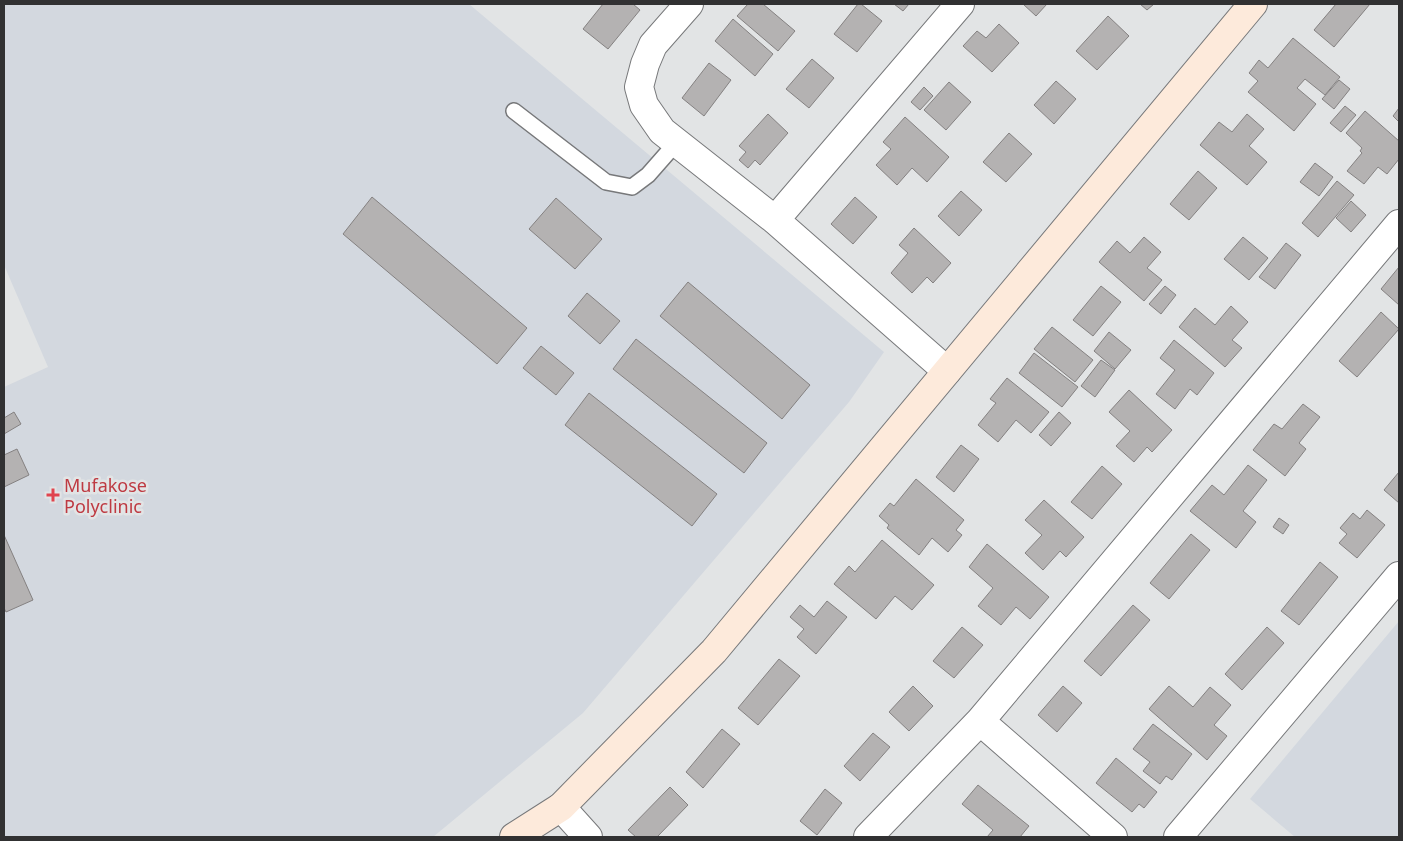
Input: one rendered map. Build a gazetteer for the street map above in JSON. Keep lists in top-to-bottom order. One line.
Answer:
{"places":{"health":["Mufakose Polyclinic"]}}
